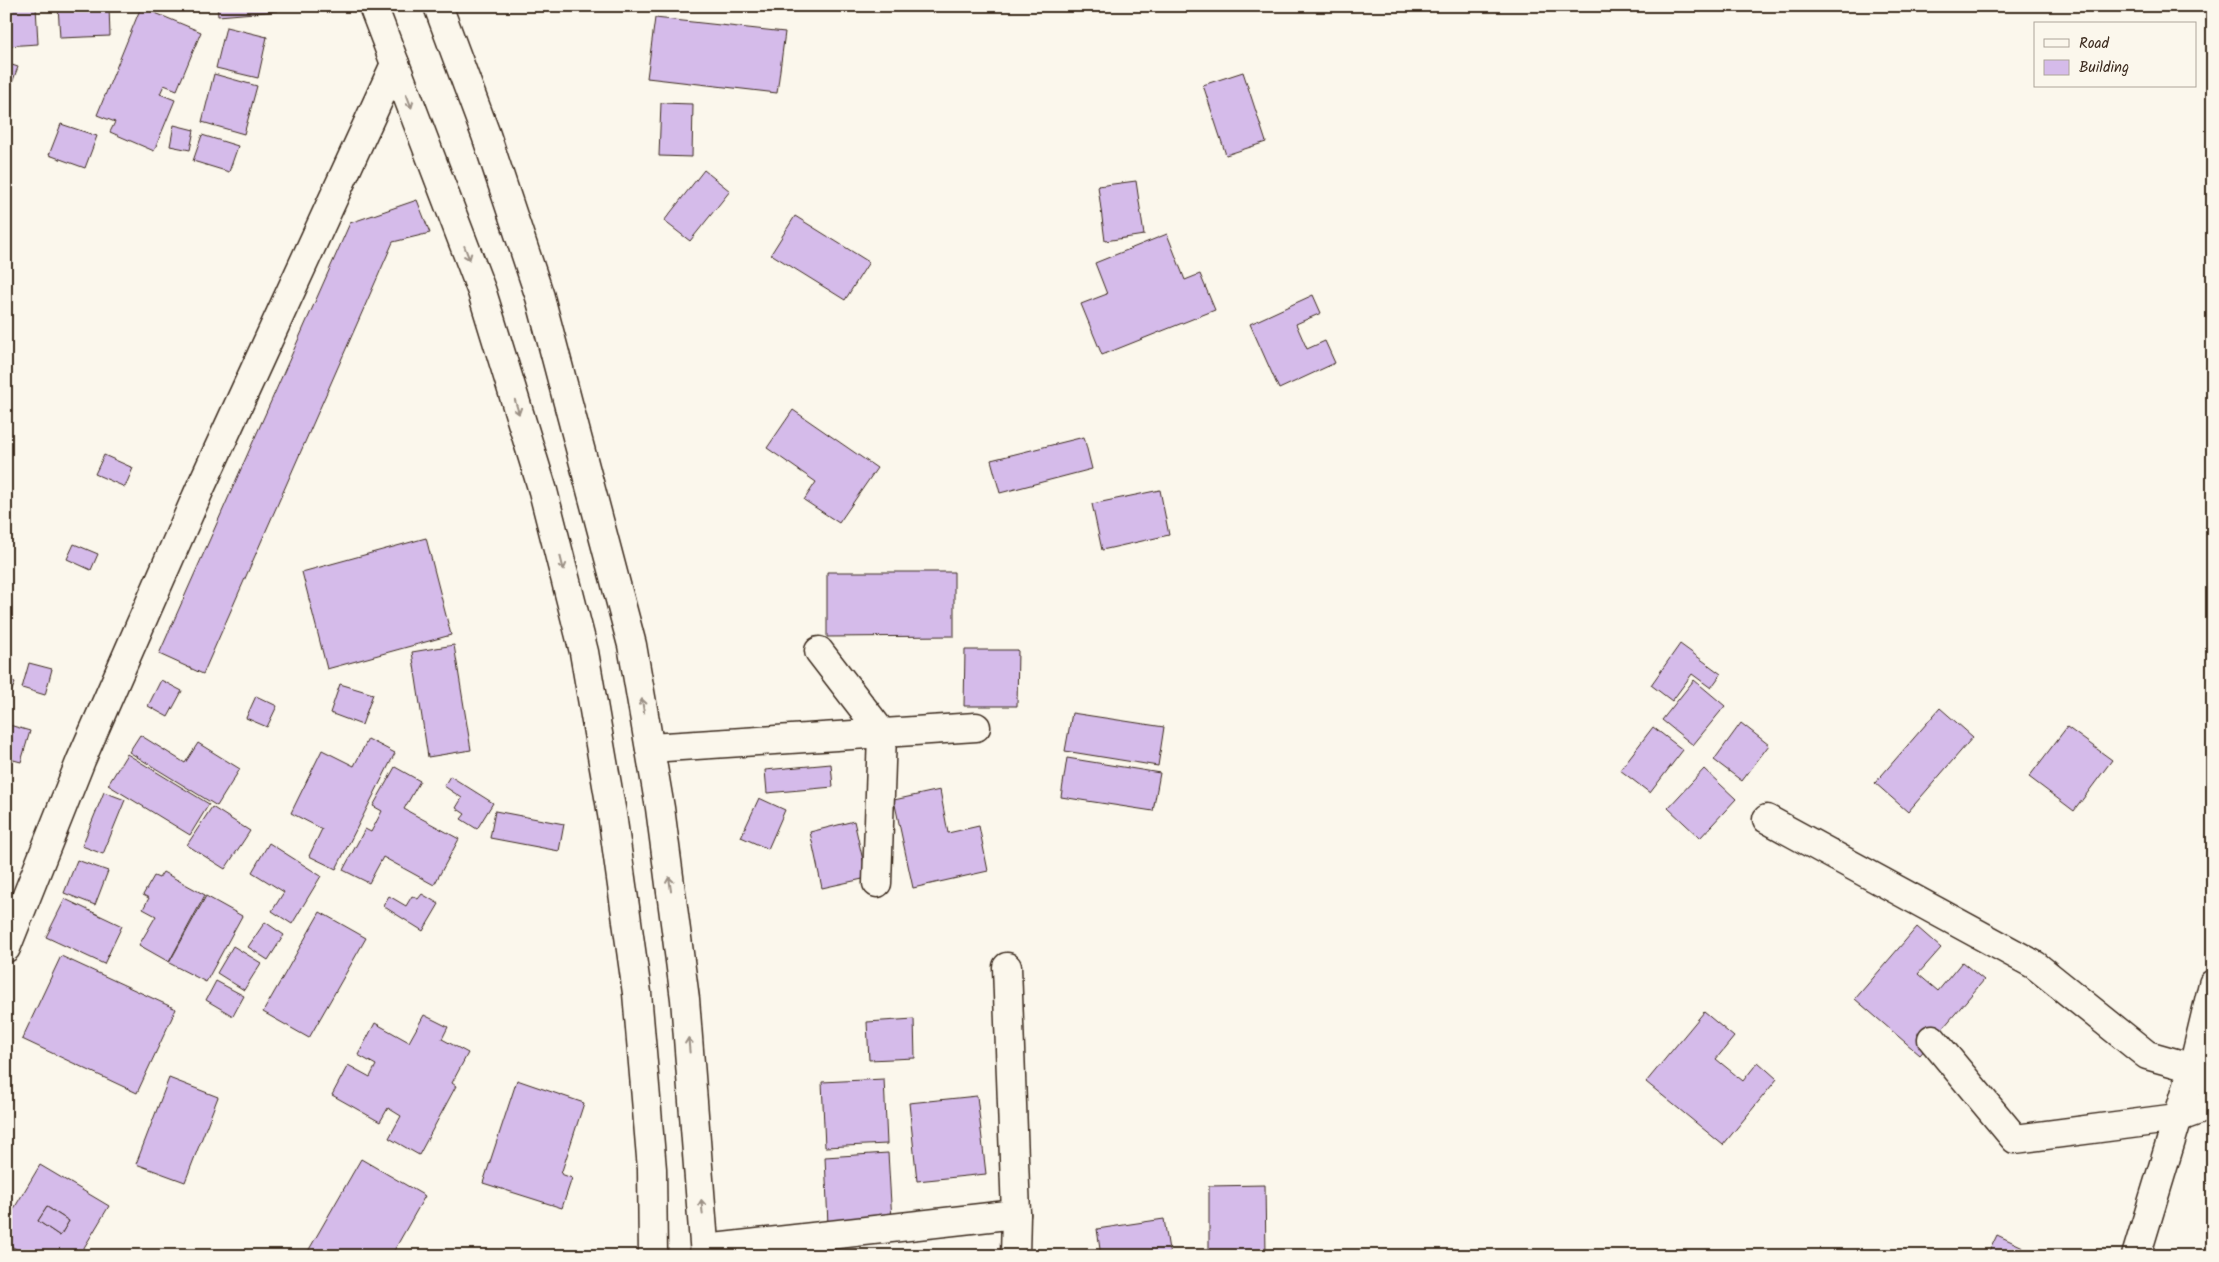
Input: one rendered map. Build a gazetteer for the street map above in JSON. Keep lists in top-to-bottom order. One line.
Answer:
{"legend":["Road","Building"]}
